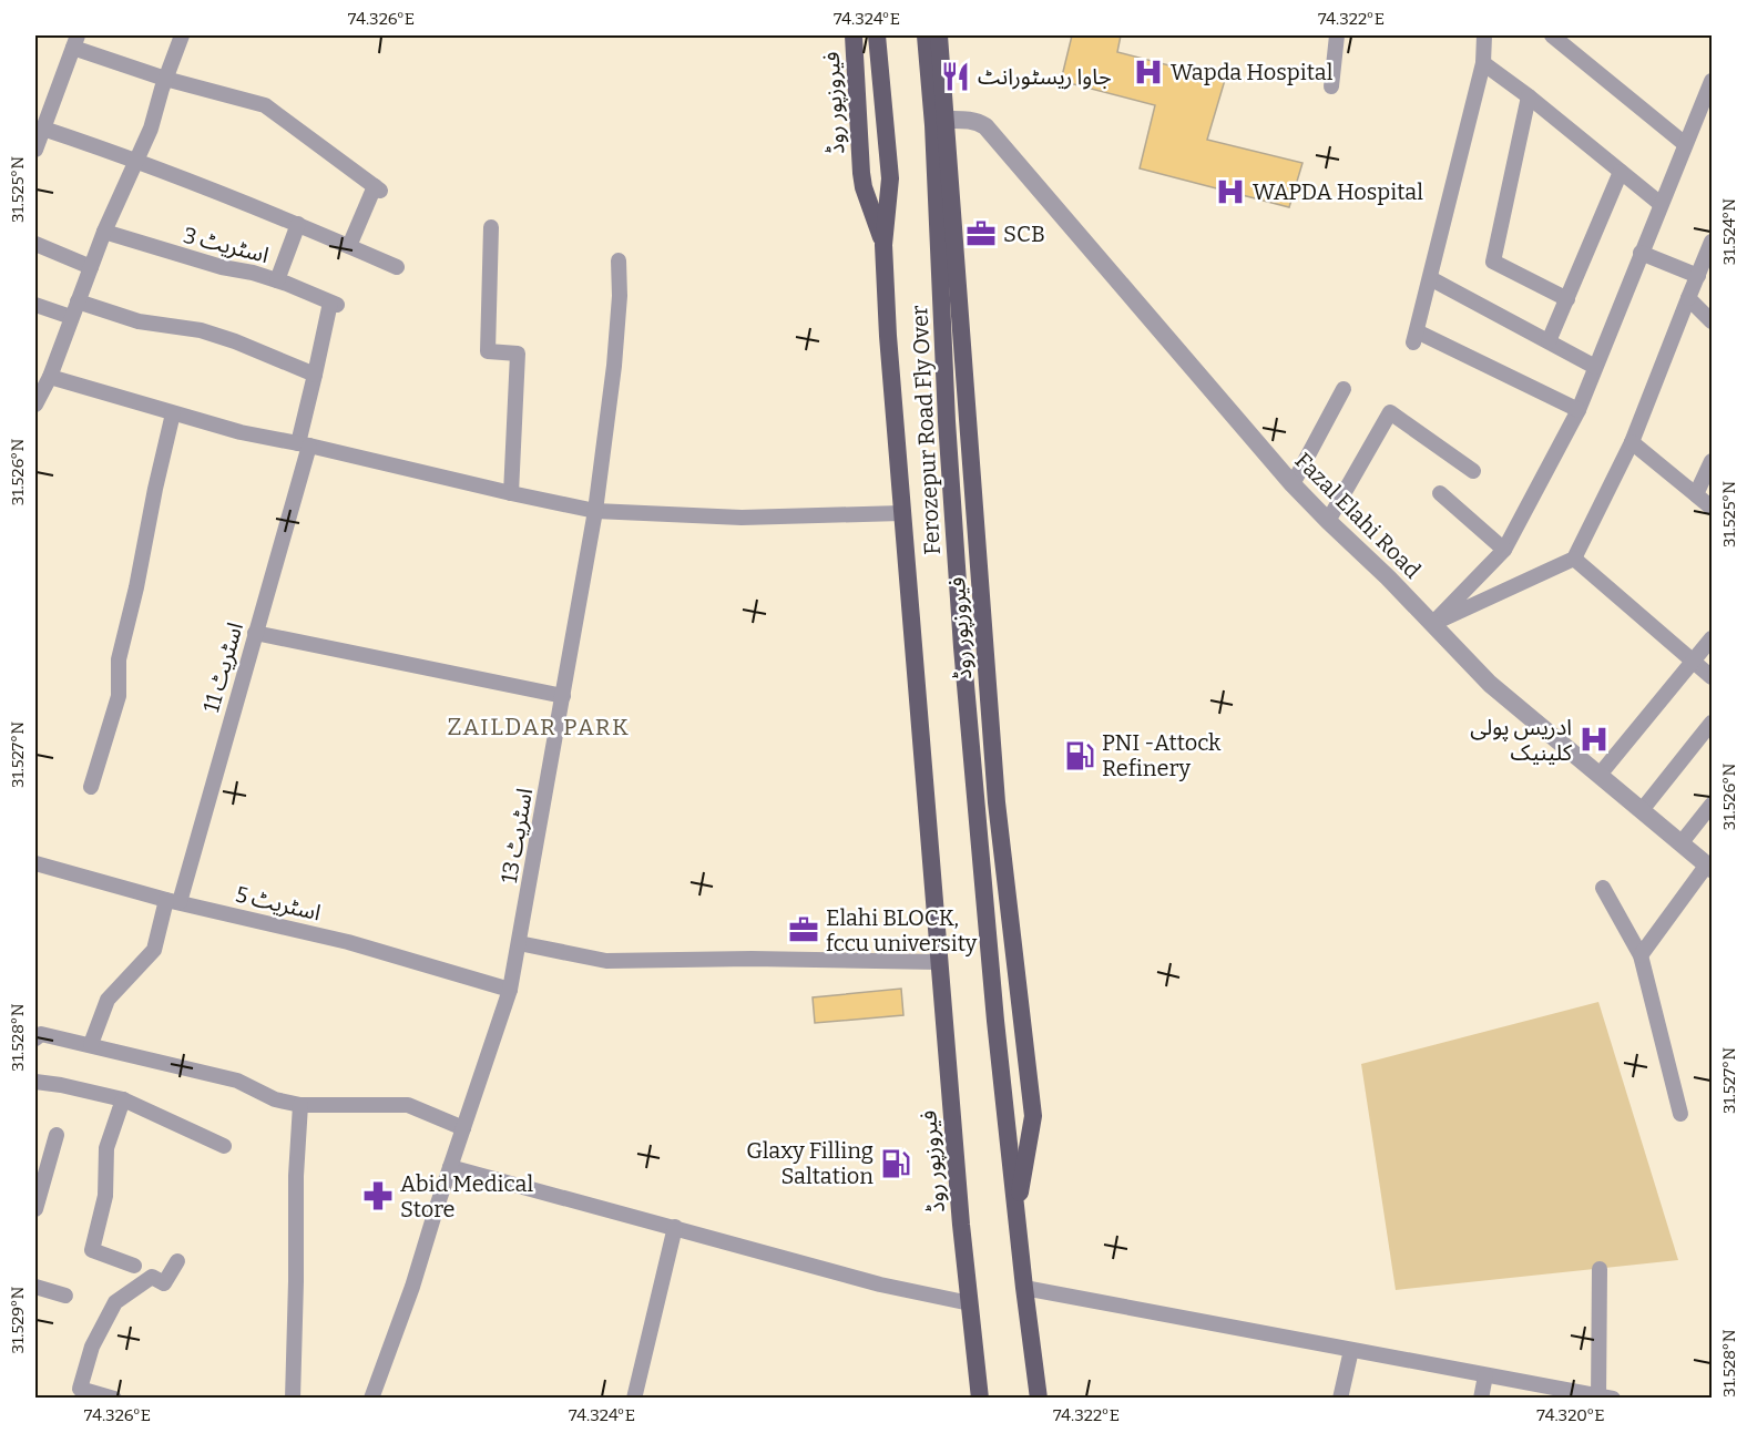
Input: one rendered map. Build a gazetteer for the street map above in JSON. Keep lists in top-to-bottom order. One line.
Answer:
{"streets":{"main road":["فیروزپور روڈ","Ferozepur Road Fly Over"],"street":["اسٹریٹ 3","Fazal Elahi Road","اسٹریٹ 11","اسٹریٹ 13","اسٹریٹ 5"]},"crossings":[["فیروزپور روڈ","Ferozepur Road Fly Over"],["فیروزپور روڈ","Fazal Elahi Road"],["اسٹریٹ 3","اسٹریٹ 11"],["اسٹریٹ 11","اسٹریٹ 5"],["اسٹریٹ 13","اسٹریٹ 5"]],"districts":["ZAILDAR PARK"],"places":{"hospital":["Wapda Hospital","WAPDA Hospital","ادریس پولی کلینیک"],"restaurant":["جاوا ریسٹورانٹ"],"office":["SCB","Elahi BLOCK, fccu university"],"fuel station":["PNI -Attock Refinery","Glaxy Filling Saltation"],"pharmacy":["Abid Medical Store"]},"coordinates":["74.326°E","74.324°E","74.322°E","31.525°N","31.524°N","31.526°N","31.527°N","31.528°N","31.529°N","74.320°E"]}
